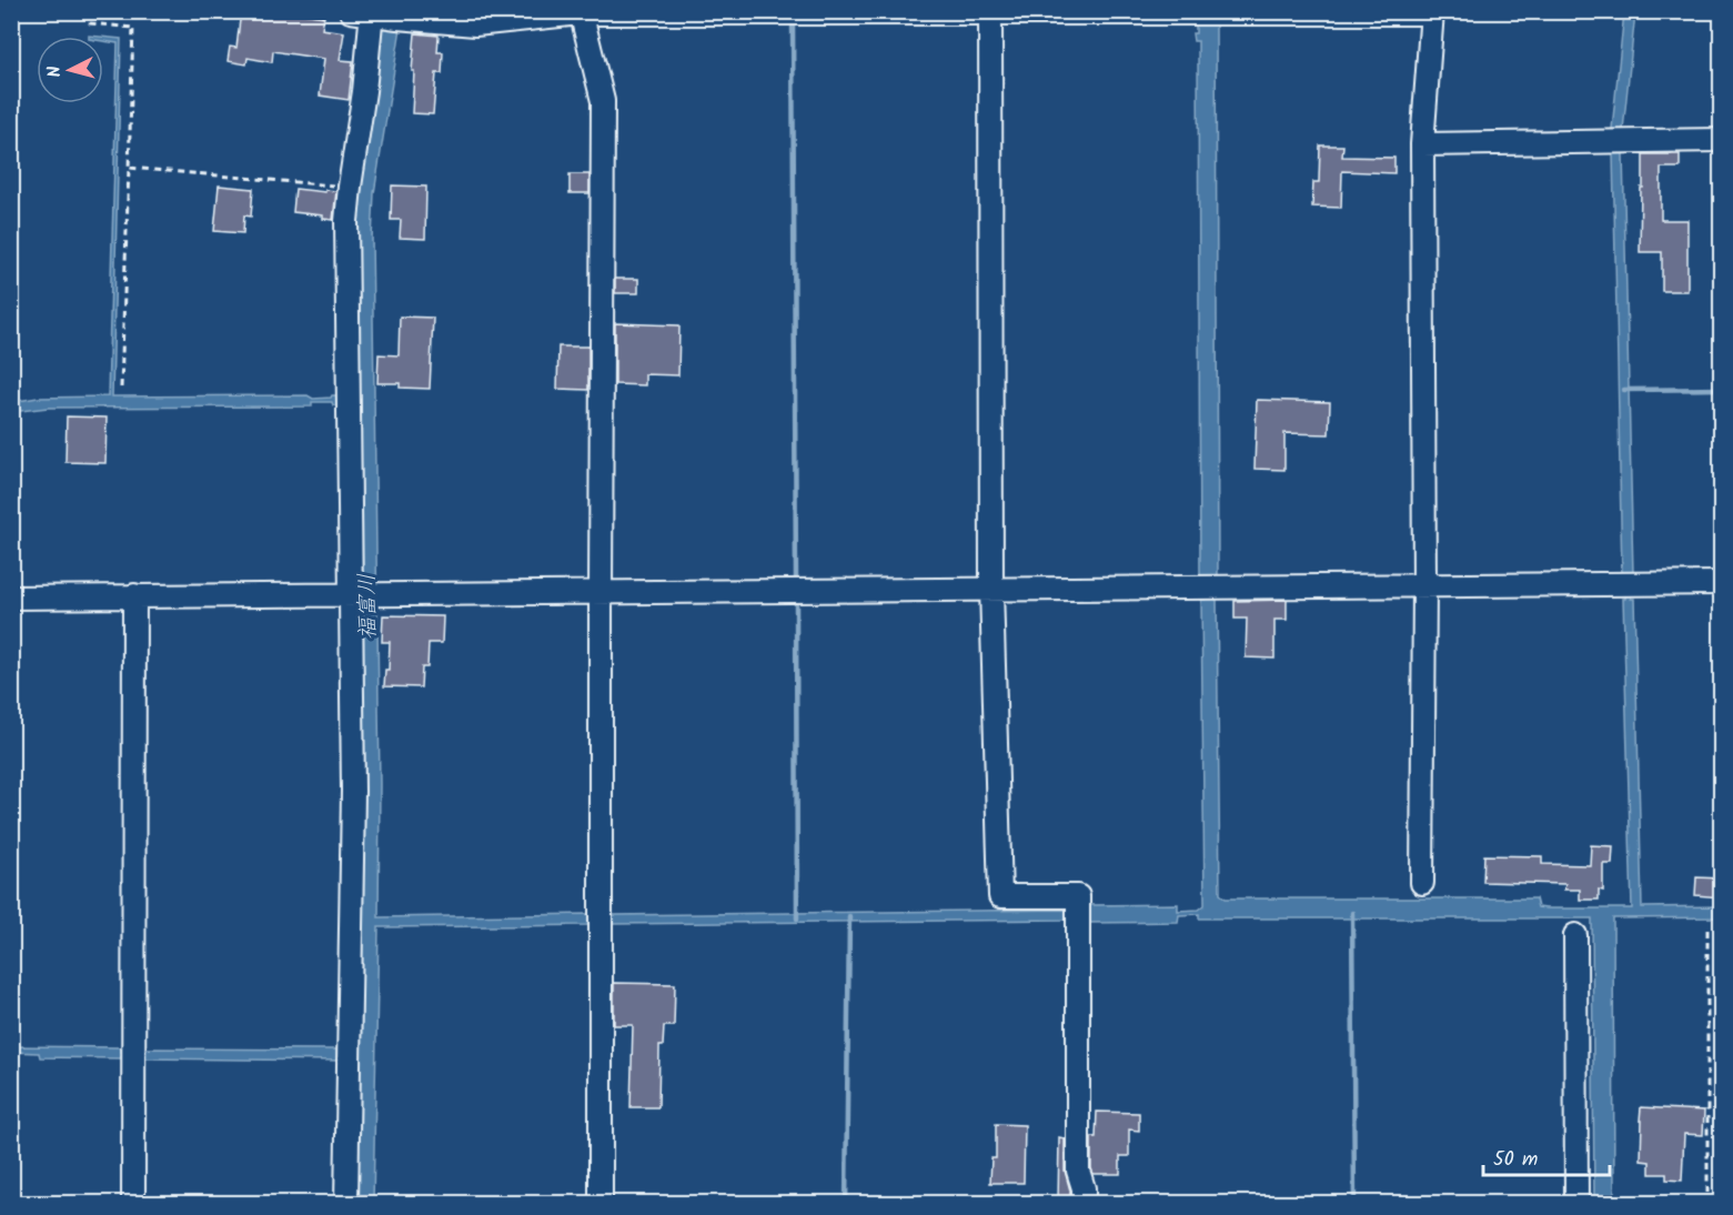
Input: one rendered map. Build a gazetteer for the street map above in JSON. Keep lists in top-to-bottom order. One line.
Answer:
{"water":["福富川"],"scale_bar":"50 m","north":"left"}
